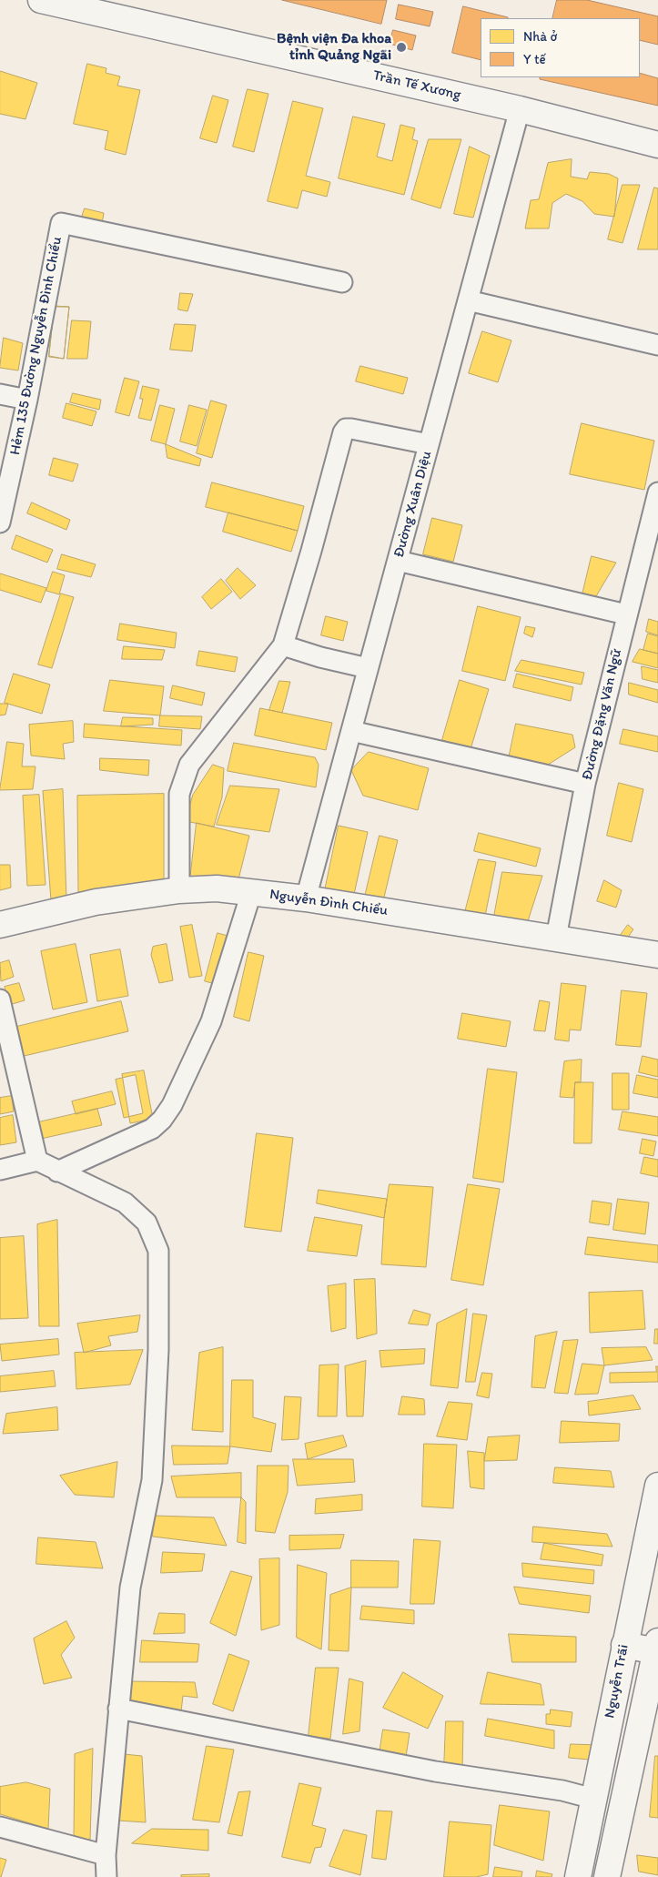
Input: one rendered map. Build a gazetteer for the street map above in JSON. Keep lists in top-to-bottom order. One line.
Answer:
{"streets":{"street":["Trần Tế Xương","Hẻm 135 Đường Nguyễn Đình Chiểu","Đường Xuân Diệu","Đường Đặng Văn Ngữ","Nguyễn Đình Chiểu","Nguyễn Trãi"]},"crossings":[["Trần Tế Xương","Đường Xuân Diệu"],["Đường Xuân Diệu","Nguyễn Đình Chiểu"],["Đường Đặng Văn Ngữ","Nguyễn Đình Chiểu"]],"places":["Bệnh viện Đa khoa tỉnh Quảng Ngãi"],"legend":["Nhà ở","Y tế"]}
